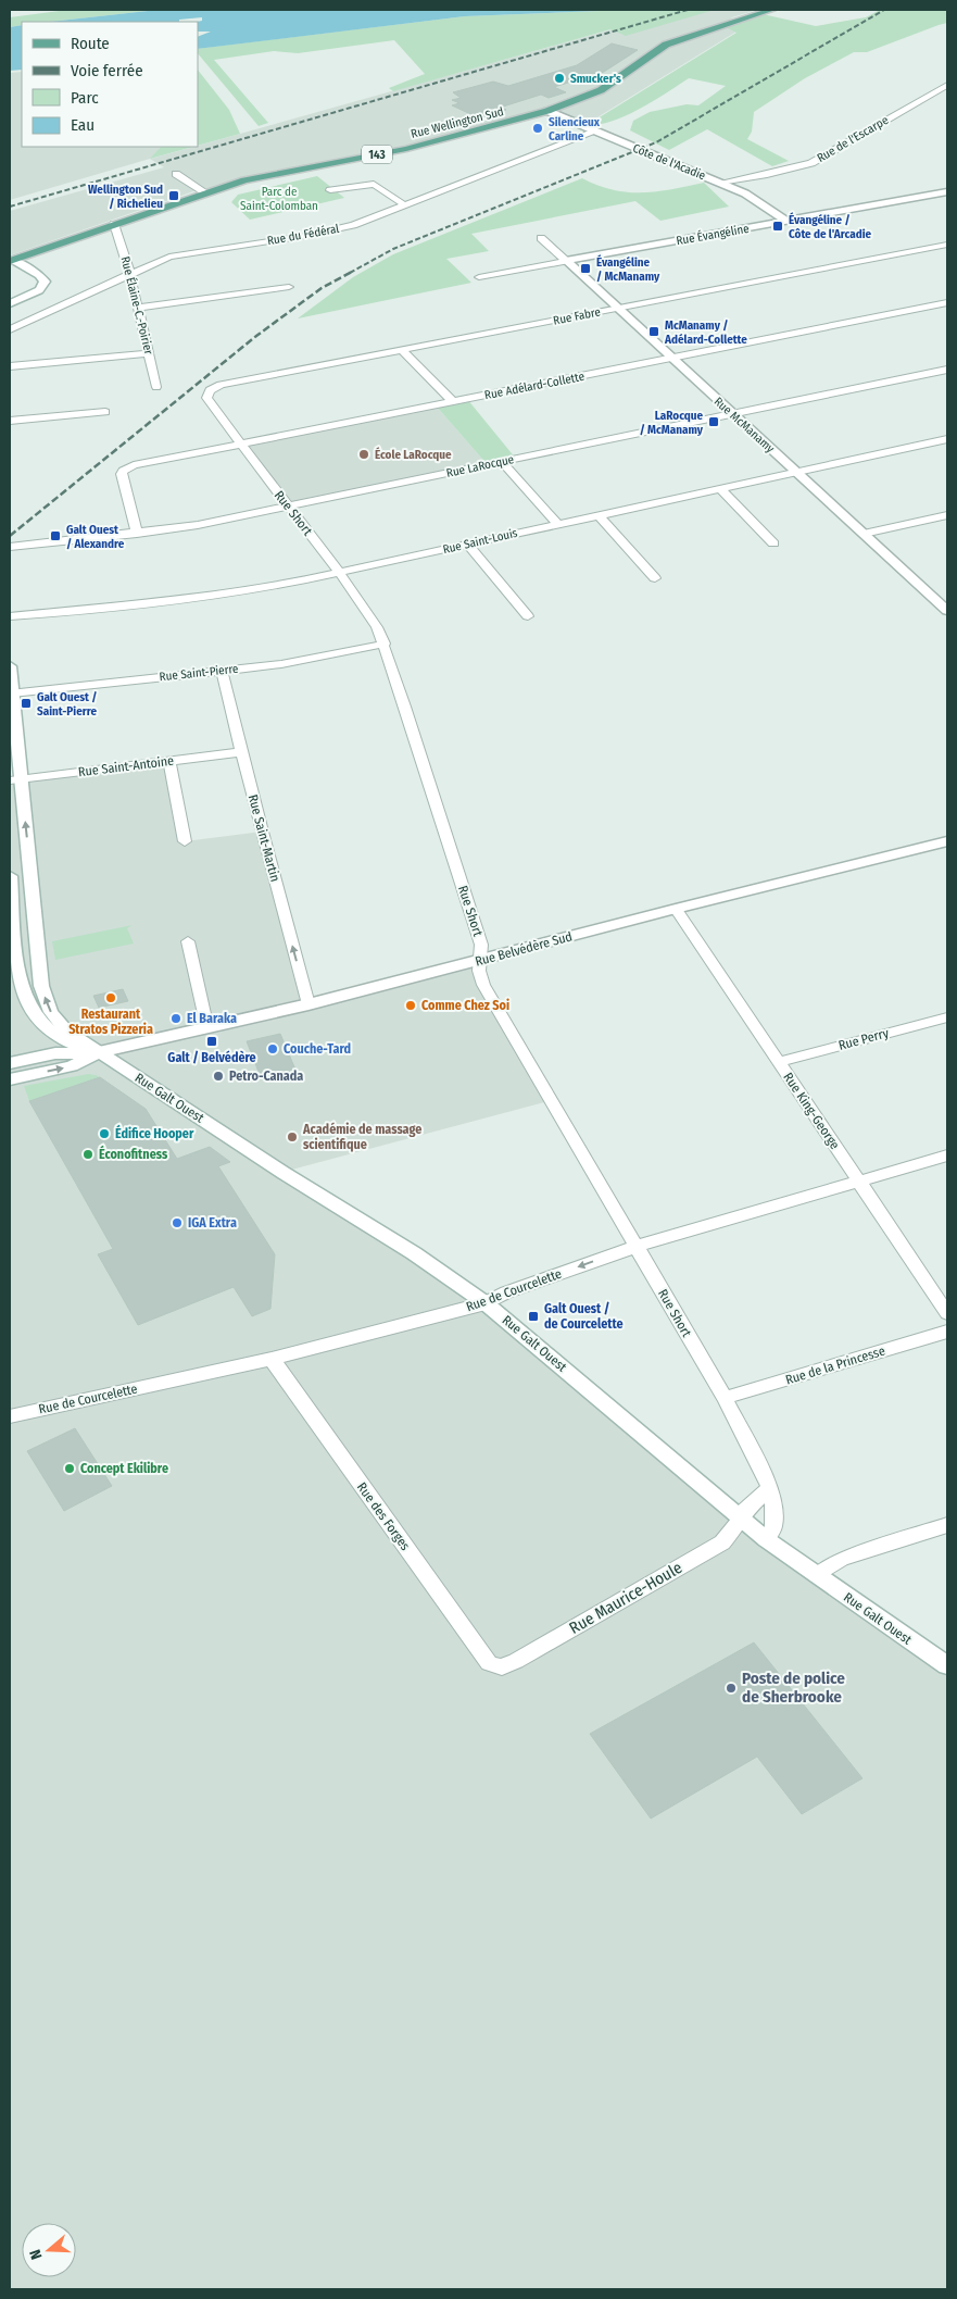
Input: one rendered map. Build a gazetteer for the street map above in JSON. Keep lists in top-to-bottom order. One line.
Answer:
{"streets":{"main road":["Rue Wellington Sud","143"],"street":["Rue de l'Escarpe","Côte de l'Acadie","Rue du Fédéral","Rue Évangéline","Rue Élaine-C.-Poirier","Rue Fabre","Rue Adélard-Collette","Rue McManamy","Rue LaRocque","Rue Short","Rue Saint-Louis","Rue Saint-Pierre","Rue Saint-Antoine","Rue Saint-Martin","Rue Belvédère Sud","Rue Perry","Rue Galt Ouest","Rue King-George","Rue de Courcelette","Rue de la Princesse","Rue des Forges","Rue Maurice-Houle"]},"crossings":[["Rue Wellington Sud","Côte de l'Acadie"],["Rue Wellington Sud","Rue Élaine-C.-Poirier"],["Rue de l'Escarpe","Côte de l'Acadie"],["Côte de l'Acadie","Rue du Fédéral"],["Côte de l'Acadie","Rue Évangéline"],["Rue du Fédéral","Rue Élaine-C.-Poirier"],["Rue Évangéline","Rue McManamy"],["Rue Fabre","Rue McManamy"],["Rue Fabre","Rue Short"],["Rue Adélard-Collette","Rue McManamy"],["Rue Adélard-Collette","Rue LaRocque"],["Rue Adélard-Collette","Rue Short"],["Rue McManamy","Rue LaRocque"],["Rue McManamy","Rue Saint-Louis"],["Rue LaRocque","Rue Short"],["Rue Short","Rue Saint-Louis"],["Rue Short","Rue Saint-Pierre"],["Rue Short","Rue Belvédère Sud"],["Rue Short","Rue Galt Ouest"],["Rue Short","Rue de Courcelette"],["Rue Short","Rue de la Princesse"],["Rue Saint-Pierre","Rue Saint-Martin"],["Rue Saint-Pierre","Rue Galt Ouest"],["Rue Saint-Antoine","Rue Saint-Martin"],["Rue Saint-Antoine","Rue Galt Ouest"],["Rue Saint-Martin","Rue Belvédère Sud"],["Rue Belvédère Sud","Rue Galt Ouest"],["Rue Belvédère Sud","Rue King-George"],["Rue Perry","Rue King-George"],["Rue Galt Ouest","Rue de Courcelette"],["Rue Galt Ouest","Rue Maurice-Houle"],["Rue King-George","Rue de Courcelette"],["Rue de Courcelette","Rue des Forges"],["Rue des Forges","Rue Maurice-Houle"]],"parks":["Parc de Saint-Colomban"],"places":{"other":["Smucker's","Silencieux Carline","École LaRocque","Restaurant Stratos Pizzeria","Comme Chez Soi","El Baraka","Couche-Tard","Petro-Canada","Édifice Hooper","Académie de massage scientifique","Éconofitness","IGA Extra","Concept Ekilibre","Poste de police de Sherbrooke"],"transit":["Wellington Sud / Richelieu","Évangéline / Côte de l'Arcadie","Évangéline / McManamy","McManamy / Adélard-Collette","LaRocque / McManamy","Galt Ouest / Alexandre","Galt Ouest / Saint-Pierre","Galt / Belvédère","Galt Ouest / de Courcelette"]},"legend":["Route","Voie ferrée","Parc","Eau"],"north":"left"}
